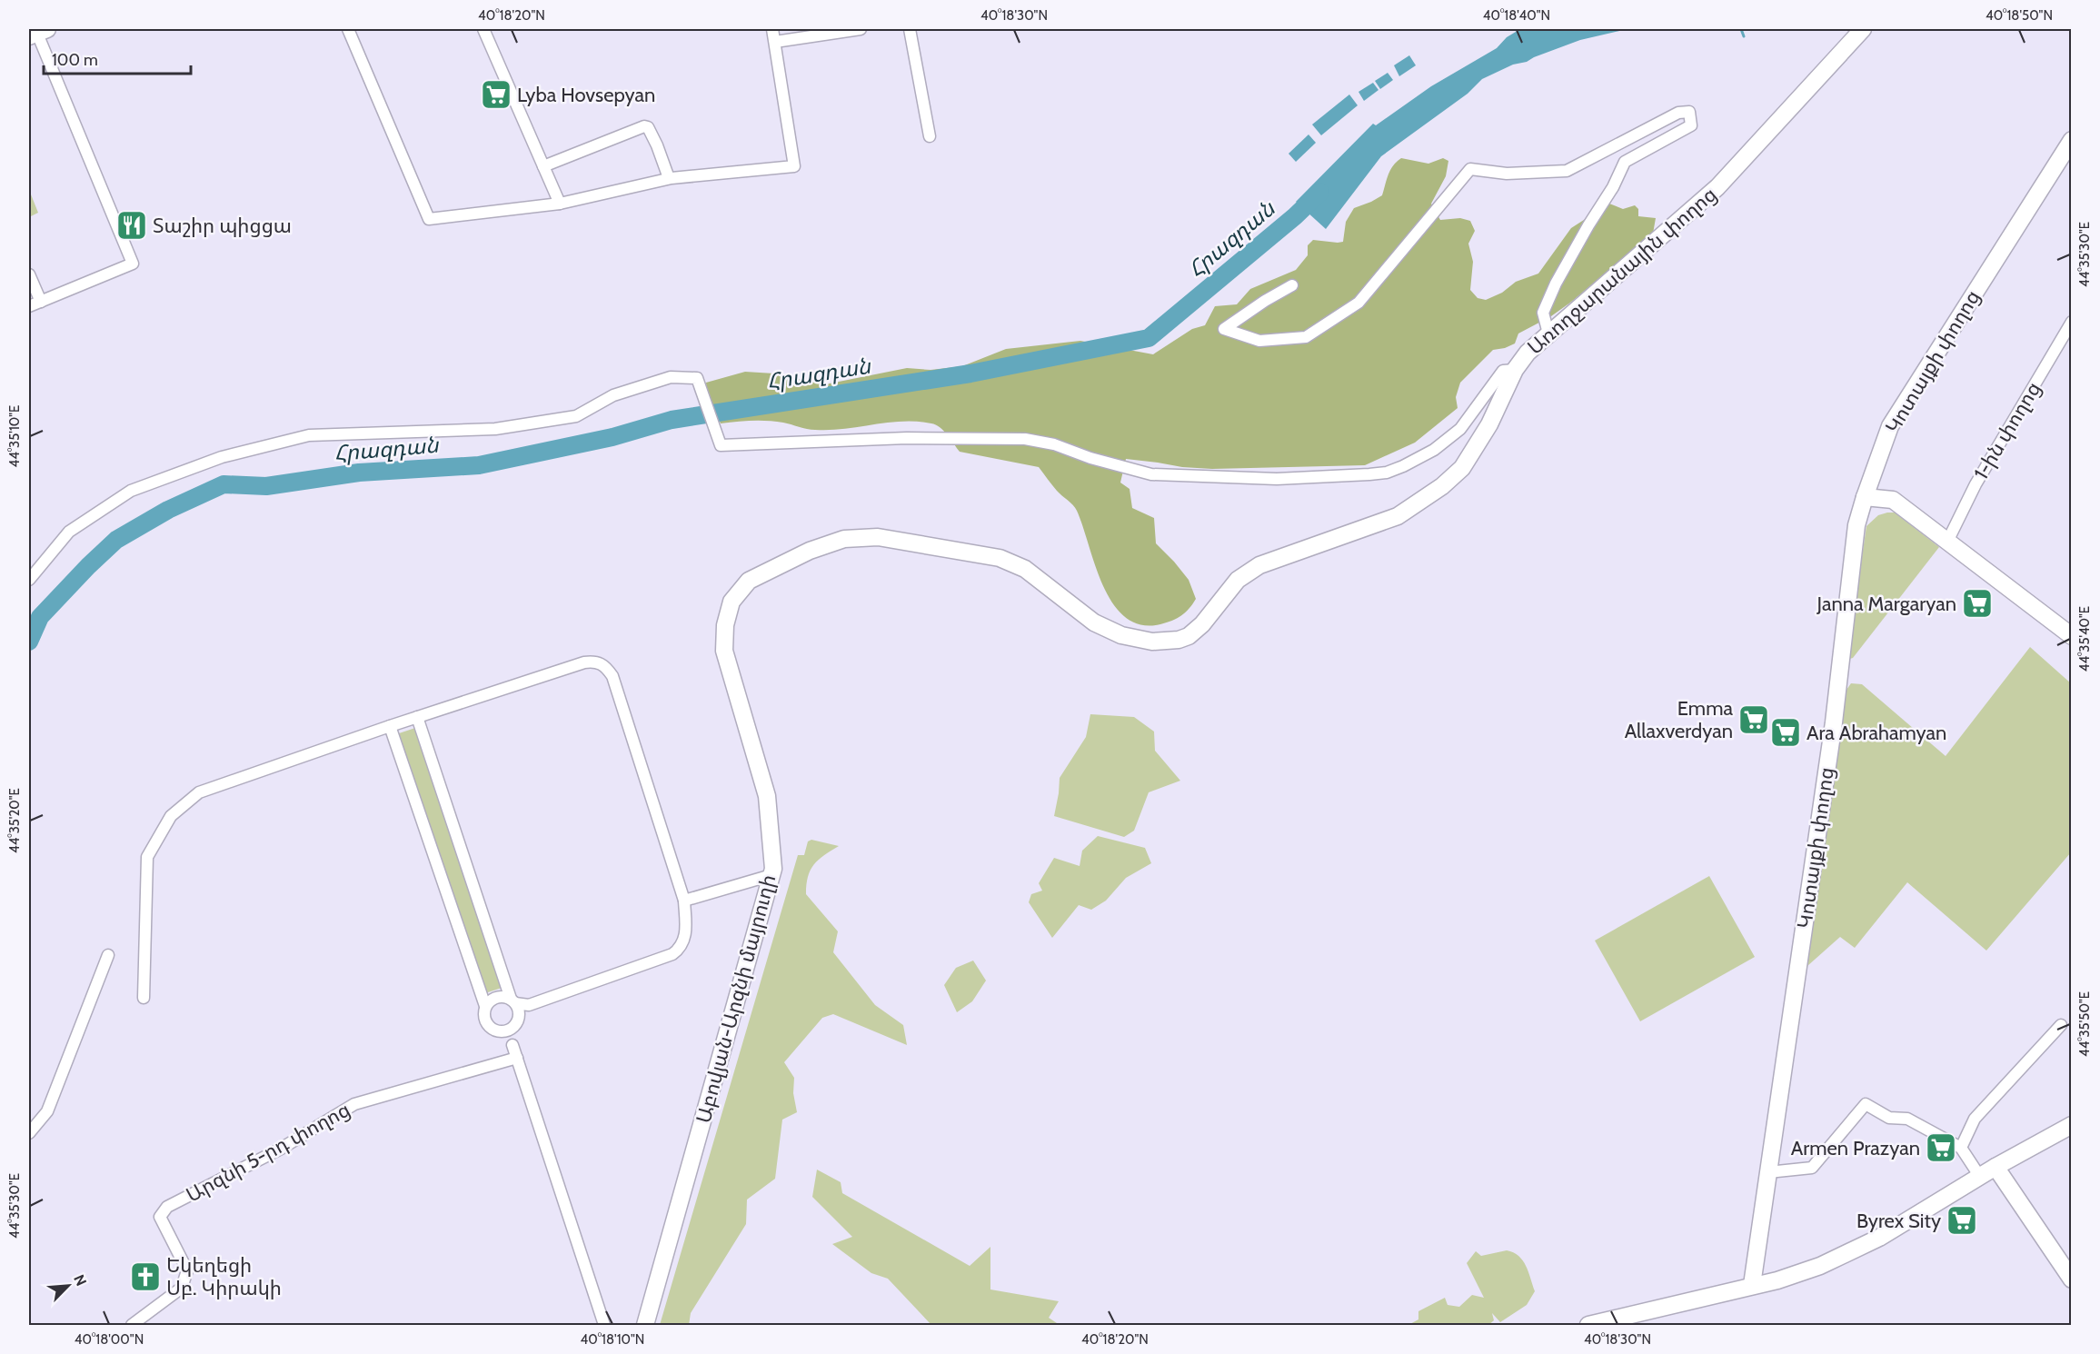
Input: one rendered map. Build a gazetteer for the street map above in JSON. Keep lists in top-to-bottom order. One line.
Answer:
{"streets":{"main road":["Առողջարանային փողոց","Կոտայքի փողոց","Աբովյան-Արզնի մայրուղի"],"street":["1-ին փողոց","Արզնի 5-րդ փողոց"]},"crossings":[["Առողջարանային փողոց","Աբովյան-Արզնի մայրուղի"]],"water":["Հրազդան"],"places":{"supermarket":["Lyba Hovsepyan","Janna Margaryan","Emma Allaxverdyan","Ara Abrahamyan","Armen Prazyan","Byrex Sity"],"restaurant":["Տաշիր պիցցա"],"church":["Եկեղեցի Սբ. Կիրակի"]},"scale_bar":"100 m","north":"top right","coordinates":["40°18'20\"N","40°18'30\"N","40°18'40\"N","40°18'50\"N","44°35'30\"E","44°35'10\"E","44°35'40\"E","44°35'20\"E","44°35'50\"E","40°18'00\"N","40°18'10\"N"]}
